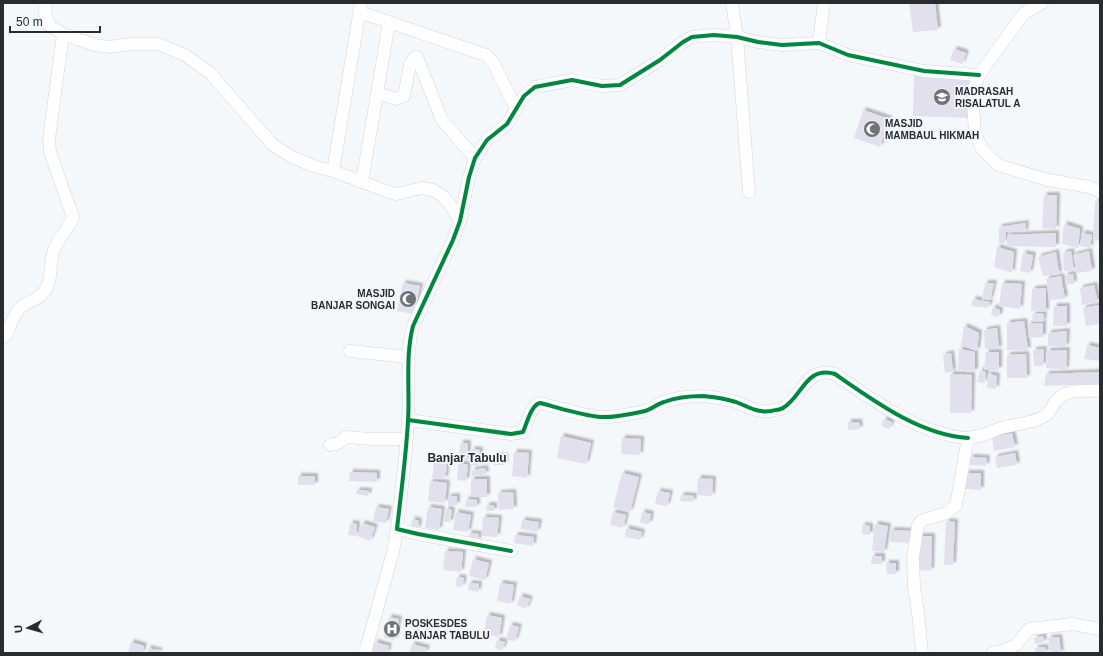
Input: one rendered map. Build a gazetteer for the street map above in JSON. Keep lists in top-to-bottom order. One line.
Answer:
{"districts":["Banjar Tabulu"],"places":{"school or university":["MADRASAH RISALATUL A"],"mosque":["MASJID MAMBAUL HIKMAH","MASJID BANJAR SONGAI"],"hospital":["POSKESDES BANJAR TABULU"]},"scale_bar":"50 m","north":"left"}
